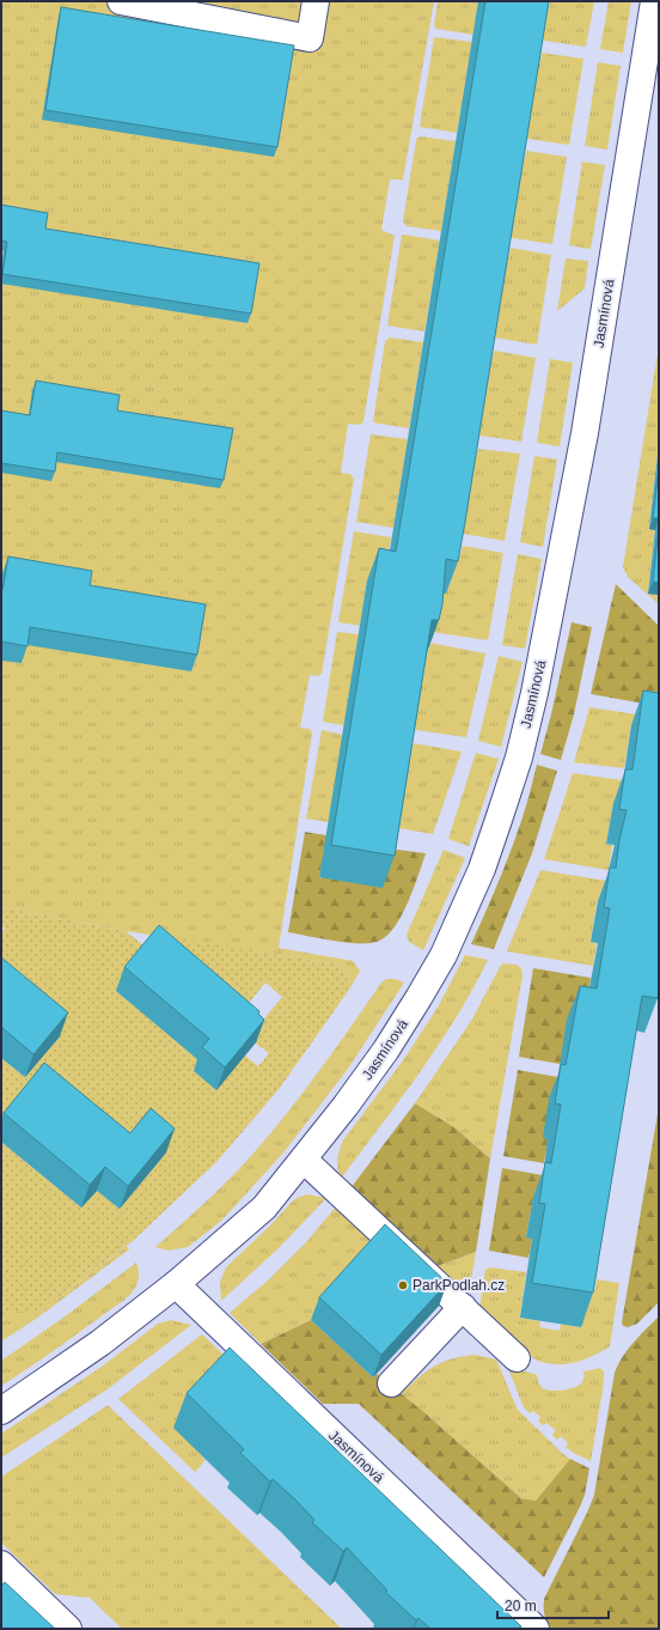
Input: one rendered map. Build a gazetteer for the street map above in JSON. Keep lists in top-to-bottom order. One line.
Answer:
{"streets":{"street":["Jasmínová"]},"places":["ParkPodlah.cz"],"scale_bar":"20 m"}
